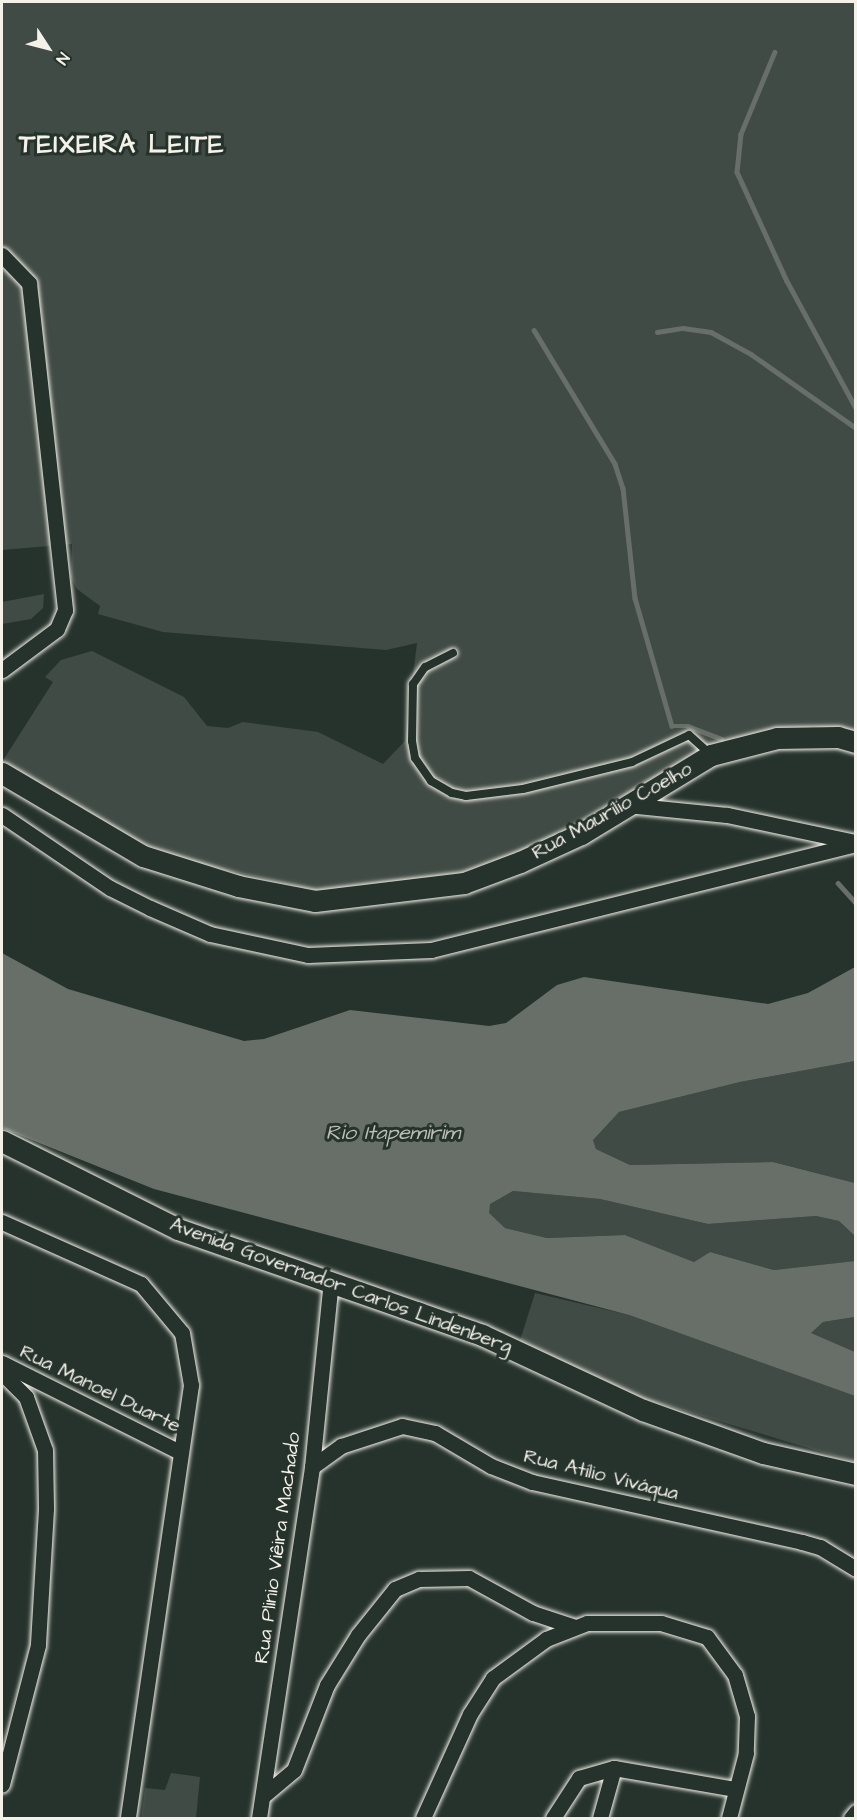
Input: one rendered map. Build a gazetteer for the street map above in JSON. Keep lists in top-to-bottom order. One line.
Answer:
{"streets":{"main road":["Rua Maurílio Coelho","Avenida Governador Carlos Lindenberg"],"street":["Rua Manoel Duarte","Rua Atílio Viváqua","Rua Plinio Viêira Machado"]},"crossings":[["Avenida Governador Carlos Lindenberg","Rua Plinio Viêira Machado"],["Rua Atílio Viváqua","Rua Plinio Viêira Machado"]],"districts":["TEIXEIRA LEITE"],"water":["Rio Itapemirim"],"north":"bottom right"}
